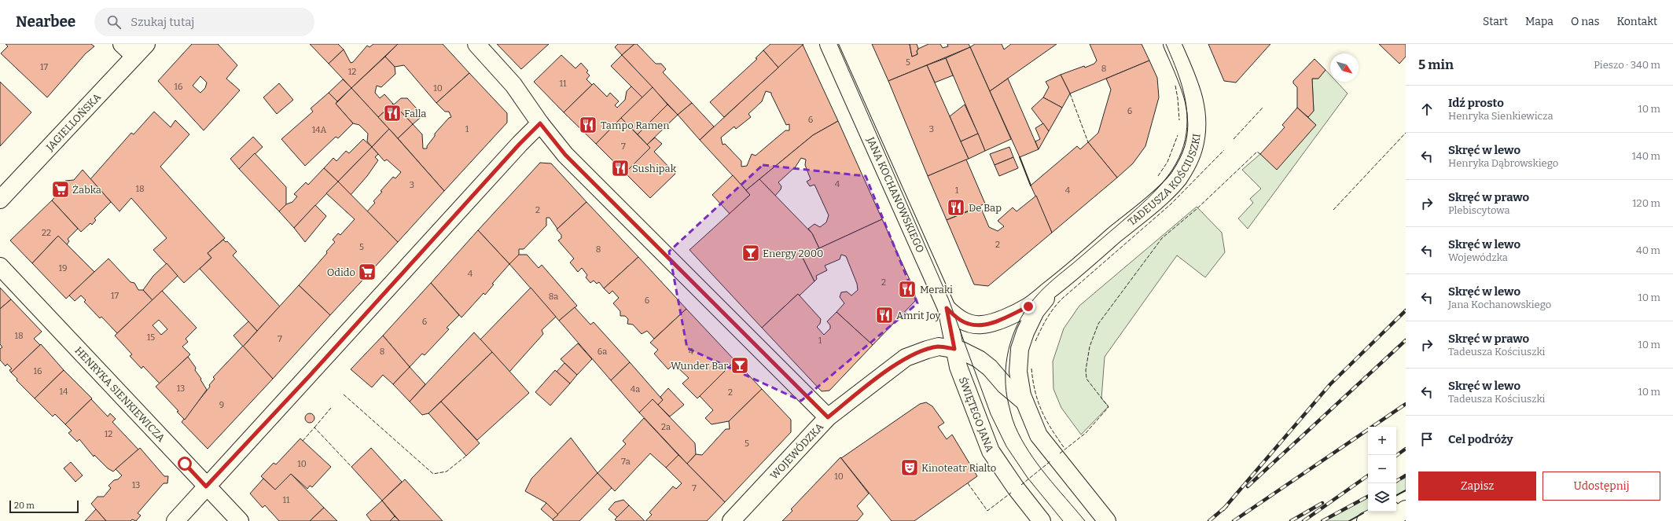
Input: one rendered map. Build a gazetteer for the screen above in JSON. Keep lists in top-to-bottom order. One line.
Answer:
{"streets":{"street":["JAGIELLOŃSKA","TADEUSZA KOŚCIUSZKI","JANA KOCHANOWSKIEGO","HENRYKA SIENKIEWICZA","ŚWIĘTEGO JANA","WOJEWÓDZKA"]},"crossings":[["TADEUSZA KOŚCIUSZKI","JANA KOCHANOWSKIEGO"],["TADEUSZA KOŚCIUSZKI","WOJEWÓDZKA"],["JANA KOCHANOWSKIEGO","ŚWIĘTEGO JANA"],["JANA KOCHANOWSKIEGO","WOJEWÓDZKA"],["ŚWIĘTEGO JANA","WOJEWÓDZKA"]],"places":{"restaurant":["Falla","Tampo Ramen","Sushipak","De Bap","Meraki","Amrit Joy"],"supermarket":["Żabka","Odido"],"bar":["Energy 2000","Wunder Bar"],"theatre":["Kinoteatr Rialto"]},"house_numbers":["5","17","8","12","11","16","10","6","6","1","3","14A","7","4","3","18","1","4","2","22","2","5","8","19","4","2","17","8a","6","6","18","15","7","1","8","6a","4","16","13","4a","14","2","9","2a","12","5","7a","10","10","13","7","11"],"scale_bar":"20 m","north":"bottom right","page":{"header":"Nearbee","search":"Szukaj tutaj","nav":["Start","Mapa","O nas","Kontakt"],"heading":["5 min","Pieszo · 340 m"],"list":[["Idź prosto","Henryka Sienkiewicza","10 m"],["Skręć w lewo","Henryka Dąbrowskiego","140 m"],["Skręć w prawo","Plebiscytowa","120 m"],["Skręć w lewo","Wojewódzka","40 m"],["Skręć w lewo","Jana Kochanowskiego","10 m"],["Skręć w prawo","Tadeusza Kościuszki","10 m"],["Skręć w lewo","Tadeusza Kościuszki","10 m"],"Cel podróży"],"map_buttons":["+","−"],"buttons":["Zapisz","Udostępnij"],"scale":"20 m"}}
